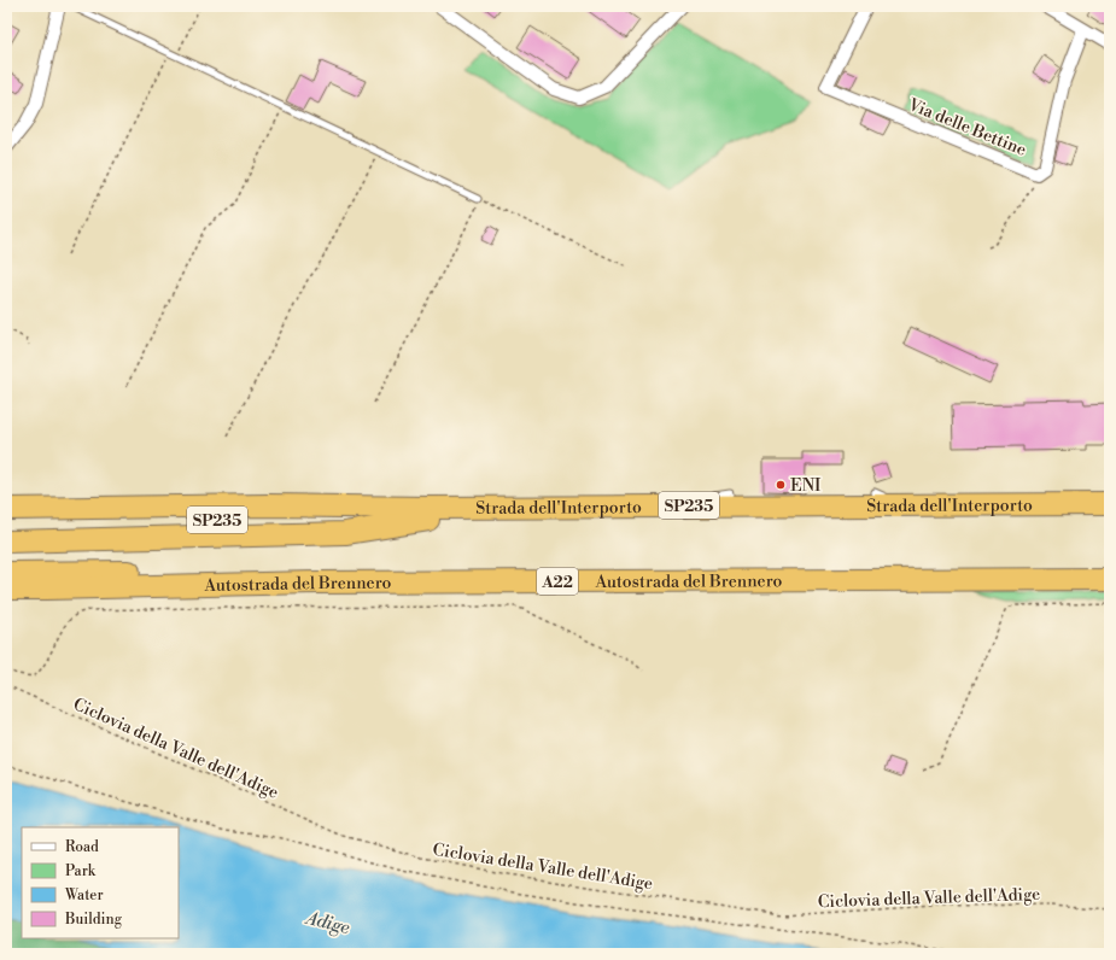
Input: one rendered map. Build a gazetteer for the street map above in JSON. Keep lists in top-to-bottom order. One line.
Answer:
{"streets":{"highway":["Strada dell'Interporto","SP235","Autostrada del Brennero","A22"],"street":["Via delle Bettine"],"path":["Ciclovia della Valle dell'Adige"]},"water":["Adige"],"places":["ENI"],"legend":["Road","Park","Water","Building"]}
